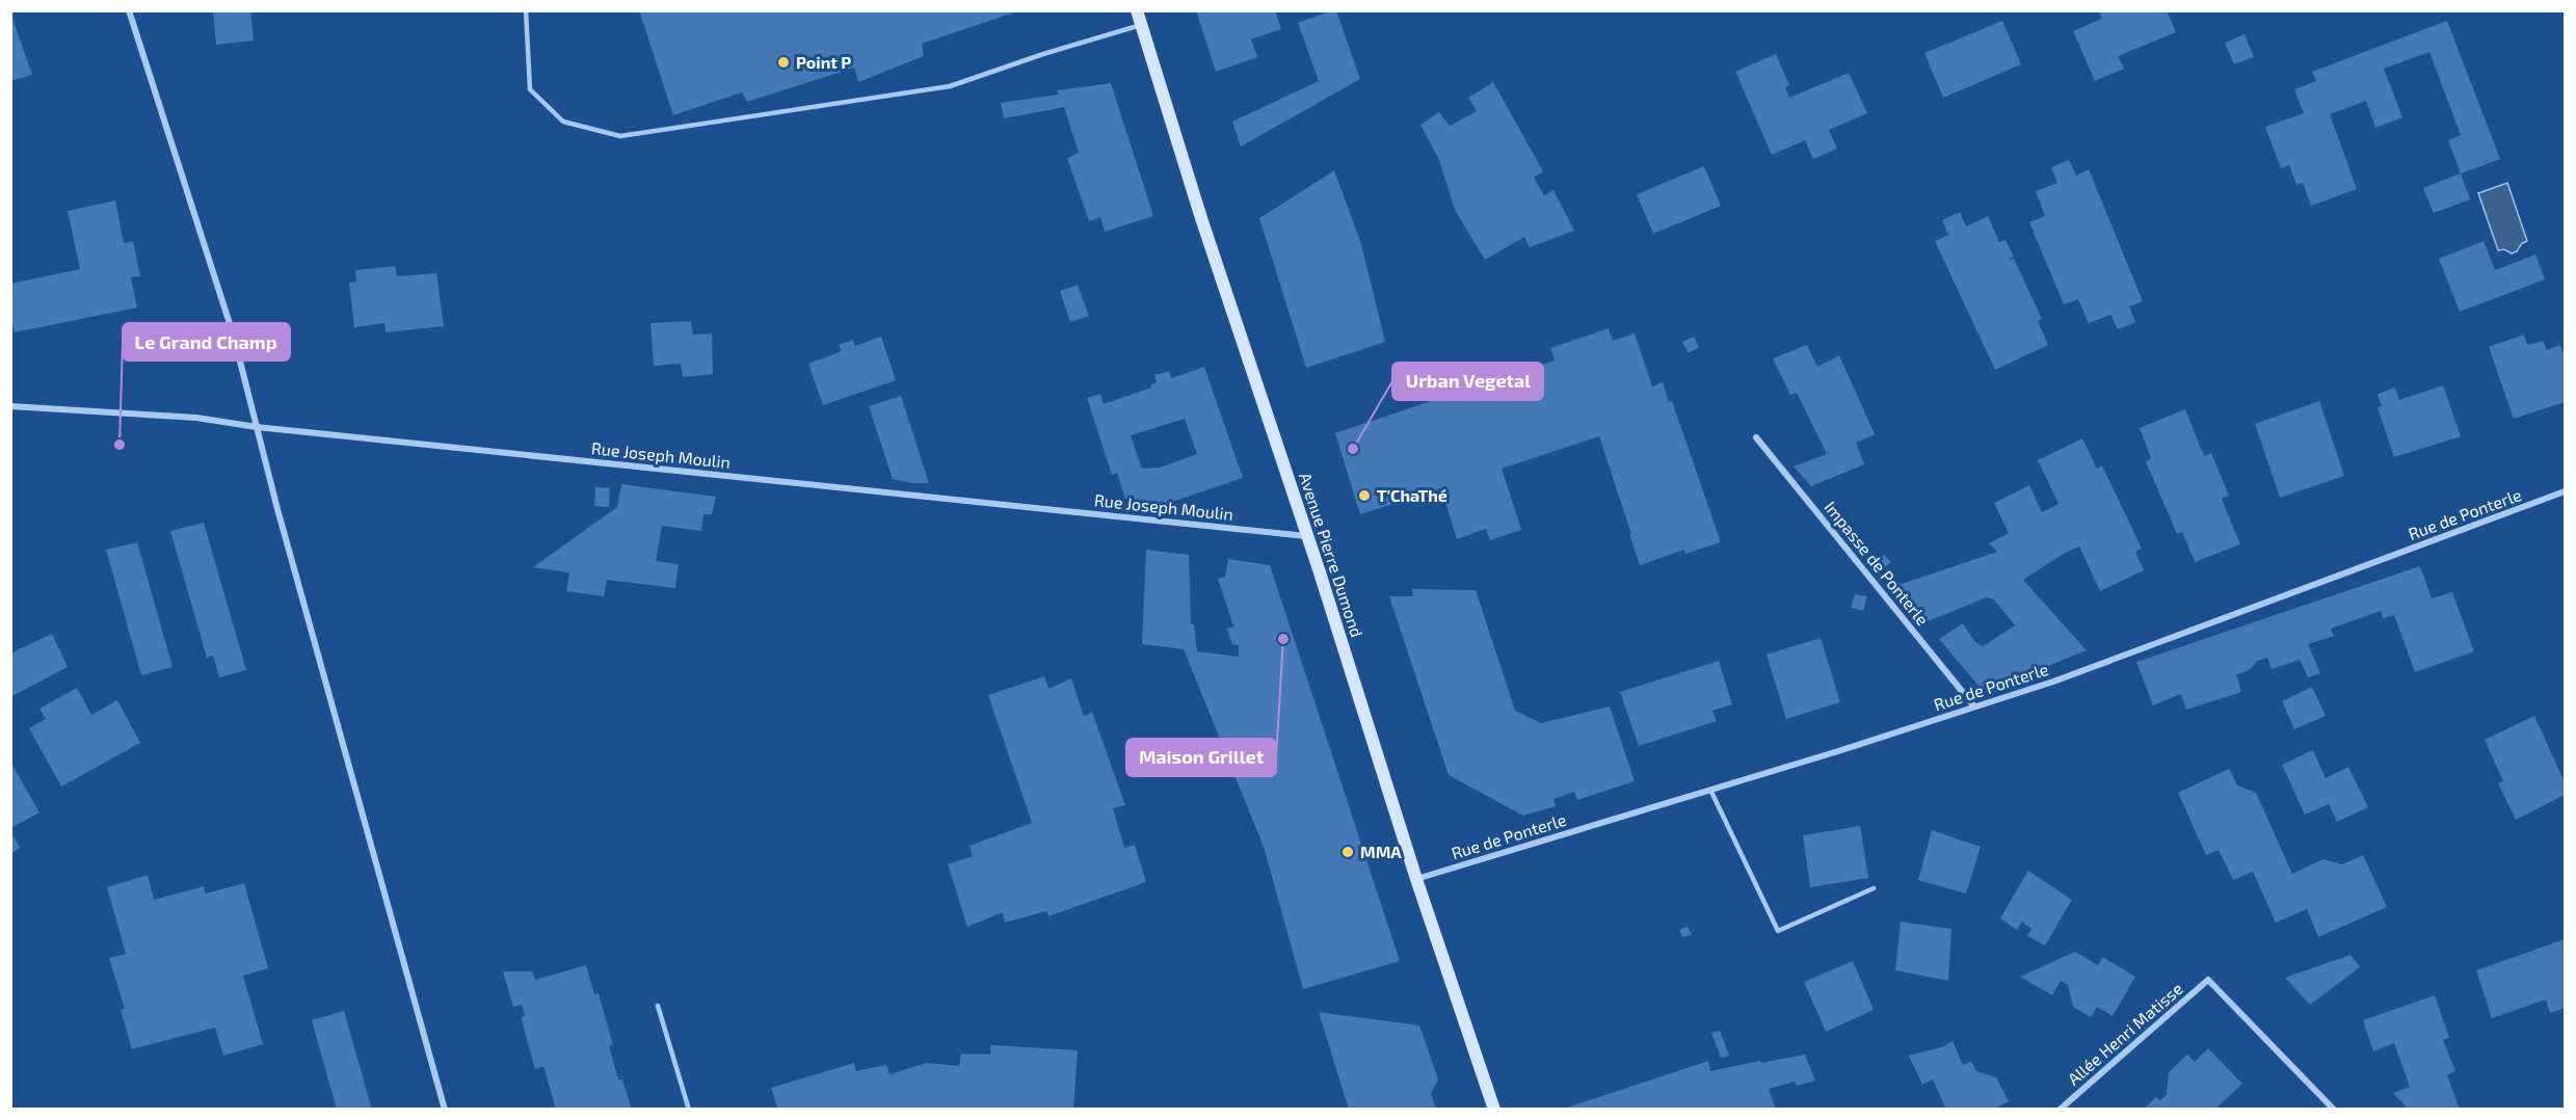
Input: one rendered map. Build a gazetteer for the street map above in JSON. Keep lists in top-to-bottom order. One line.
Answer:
{"streets":{"main road":["Avenue Pierre Dumond"],"street":["Rue Joseph Moulin","Rue de Ponterle","Impasse de Ponterle","Allée Henri Matisse"]},"crossings":[["Rue Joseph Moulin","Avenue Pierre Dumond"],["Rue de Ponterle","Avenue Pierre Dumond"],["Rue de Ponterle","Impasse de Ponterle"]],"places":["Point P","Le Grand Champ","Urban Vegetal","T'ChaThé","Maison Grillet","MMA"]}
